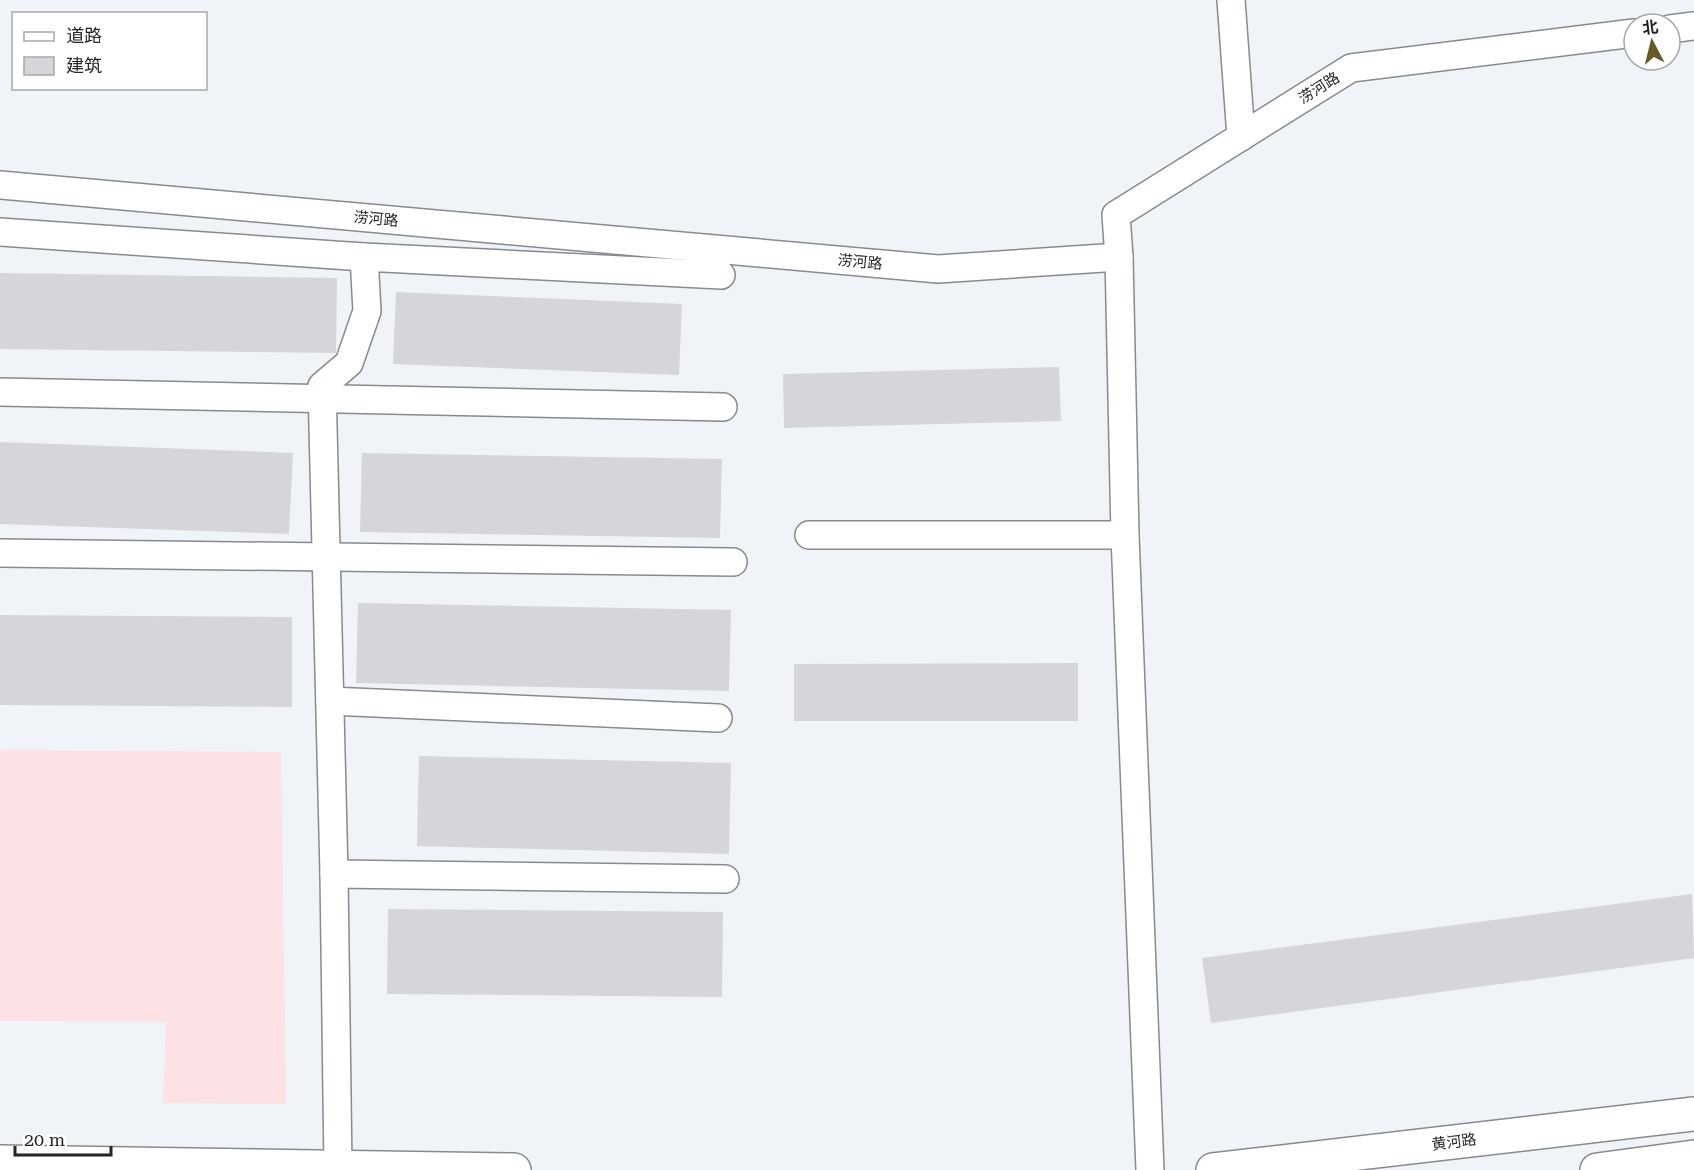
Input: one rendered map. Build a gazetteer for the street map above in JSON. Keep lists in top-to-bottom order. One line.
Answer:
{"streets":{"main road":["黄河路"],"street":["涝河路"]},"legend":["道路","建筑"],"scale_bar":"20 m","north":"top"}
